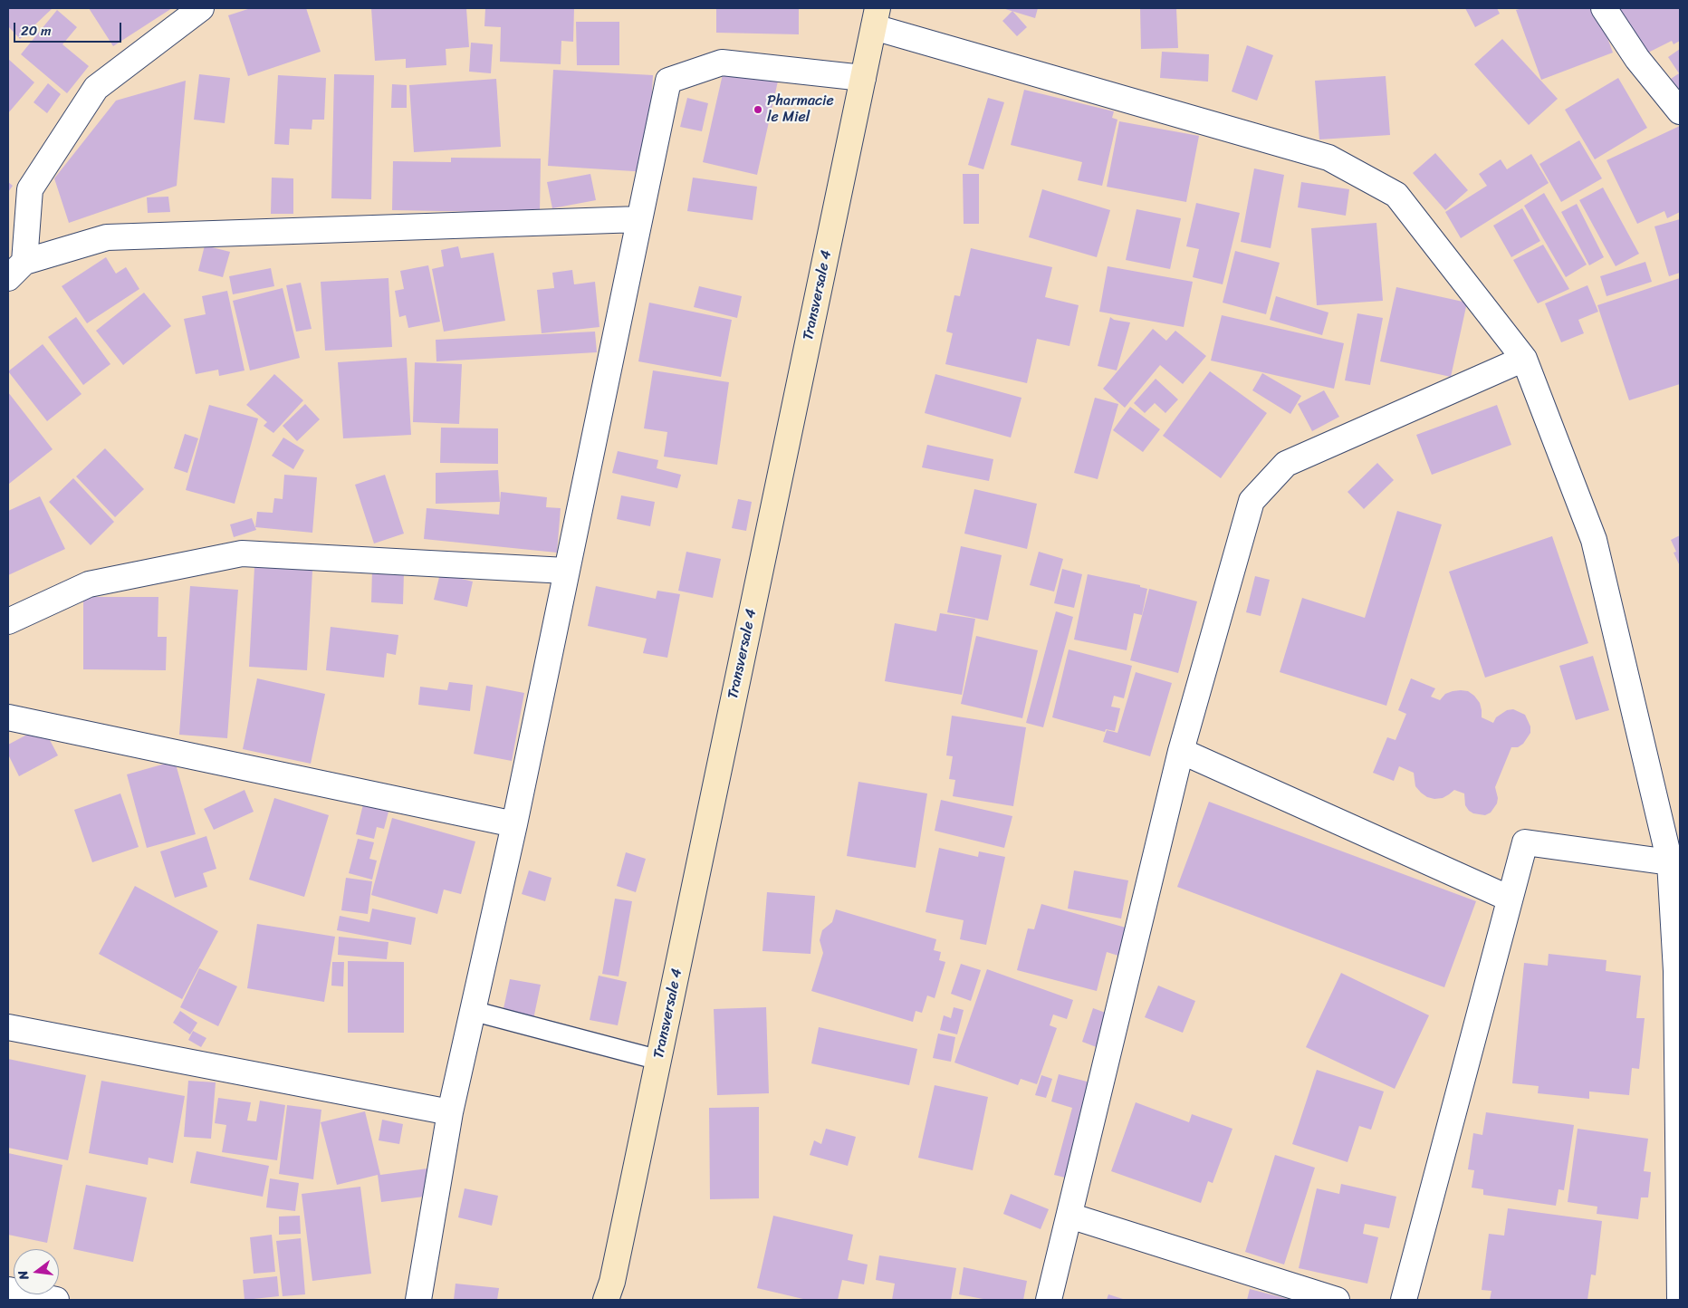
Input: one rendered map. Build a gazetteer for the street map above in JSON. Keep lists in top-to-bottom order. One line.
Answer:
{"streets":{"main road":["Transversale 4"]},"places":["Pharmacie le Miel"],"scale_bar":"20 m","north":"left"}
